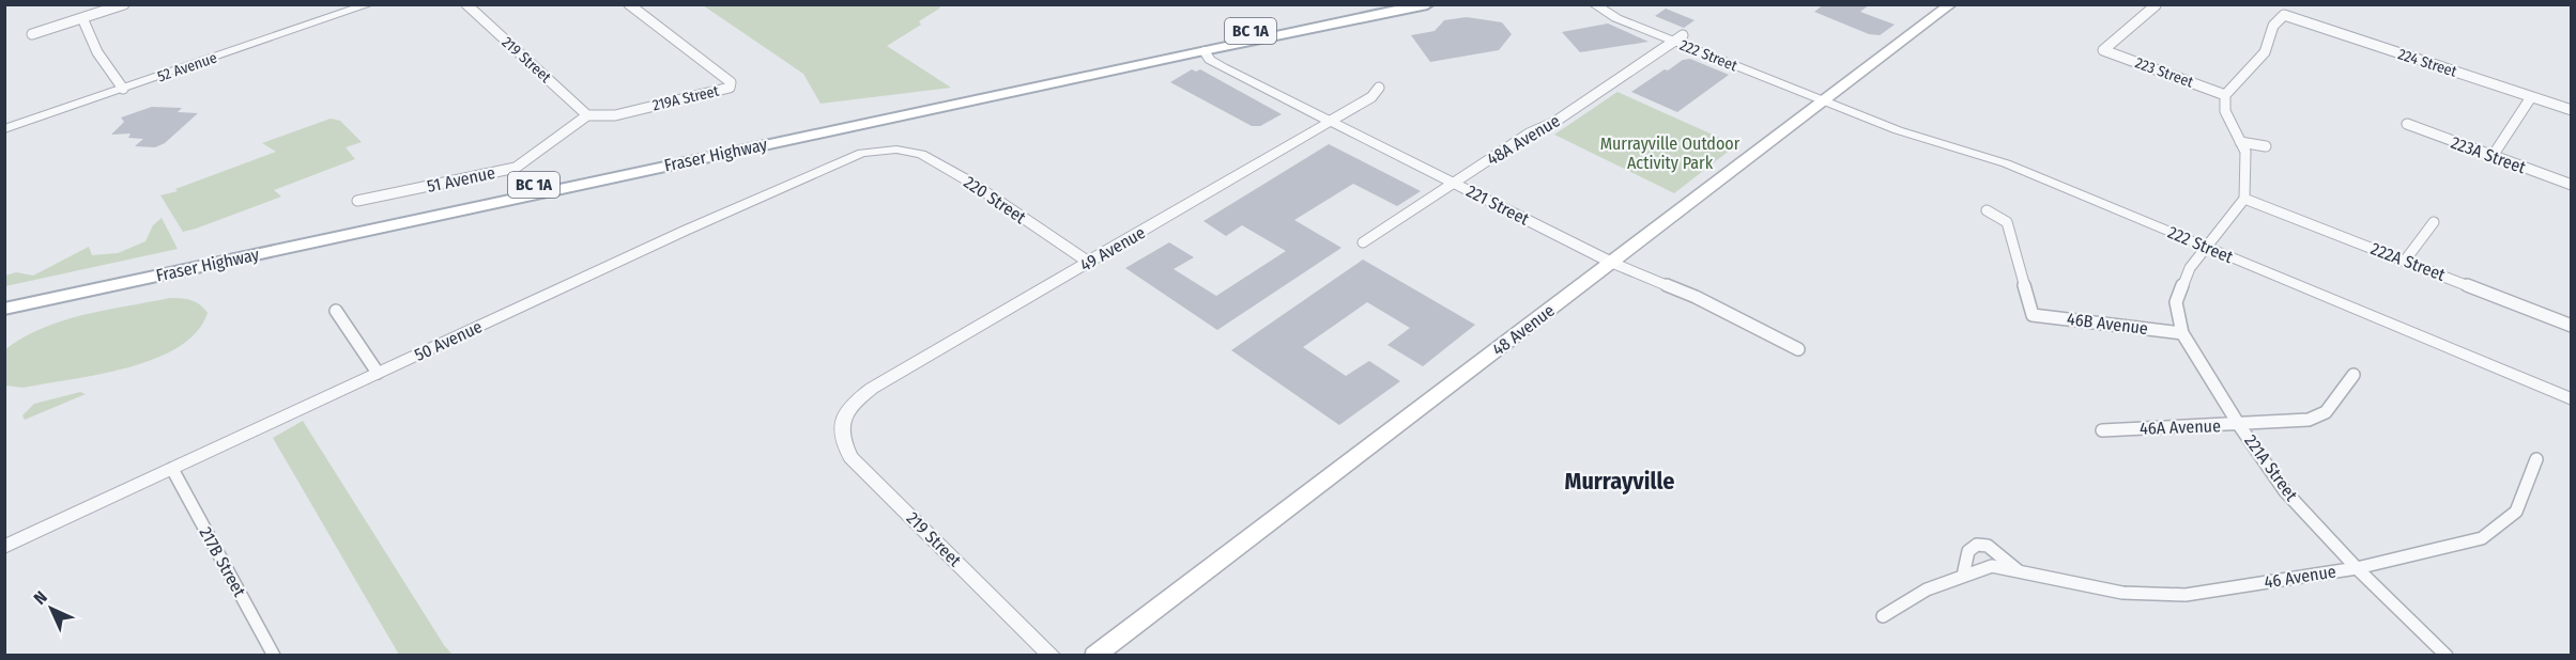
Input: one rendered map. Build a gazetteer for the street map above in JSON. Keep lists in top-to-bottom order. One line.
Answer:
{"streets":{"main road":["BC 1A","Fraser Highway","48 Avenue"],"street":["222 Street","219 Street","224 Street","52 Avenue","223 Street","219A Street","48A Avenue","223A Street","51 Avenue","220 Street","221 Street","49 Avenue","222A Street","46B Avenue","50 Avenue","46A Avenue","221A Street","217B Street","46 Avenue"]},"crossings":[["222 Street","48A Avenue"],["222 Street","48 Avenue"],["222 Street","221A Street"],["219 Street","219A Street"],["219 Street","51 Avenue"],["219 Street","49 Avenue"],["224 Street","223 Street"],["219A Street","51 Avenue"],["48A Avenue","221 Street"],["Fraser Highway","221 Street"],["220 Street","49 Avenue"],["220 Street","50 Avenue"],["221 Street","49 Avenue"],["221 Street","48 Avenue"],["222A Street","221A Street"],["46B Avenue","221A Street"],["50 Avenue","217B Street"],["46A Avenue","221A Street"],["221A Street","46 Avenue"]],"districts":["Murrayville"],"parks":["Murrayville Outdoor Activity Park"],"north":"top left"}
